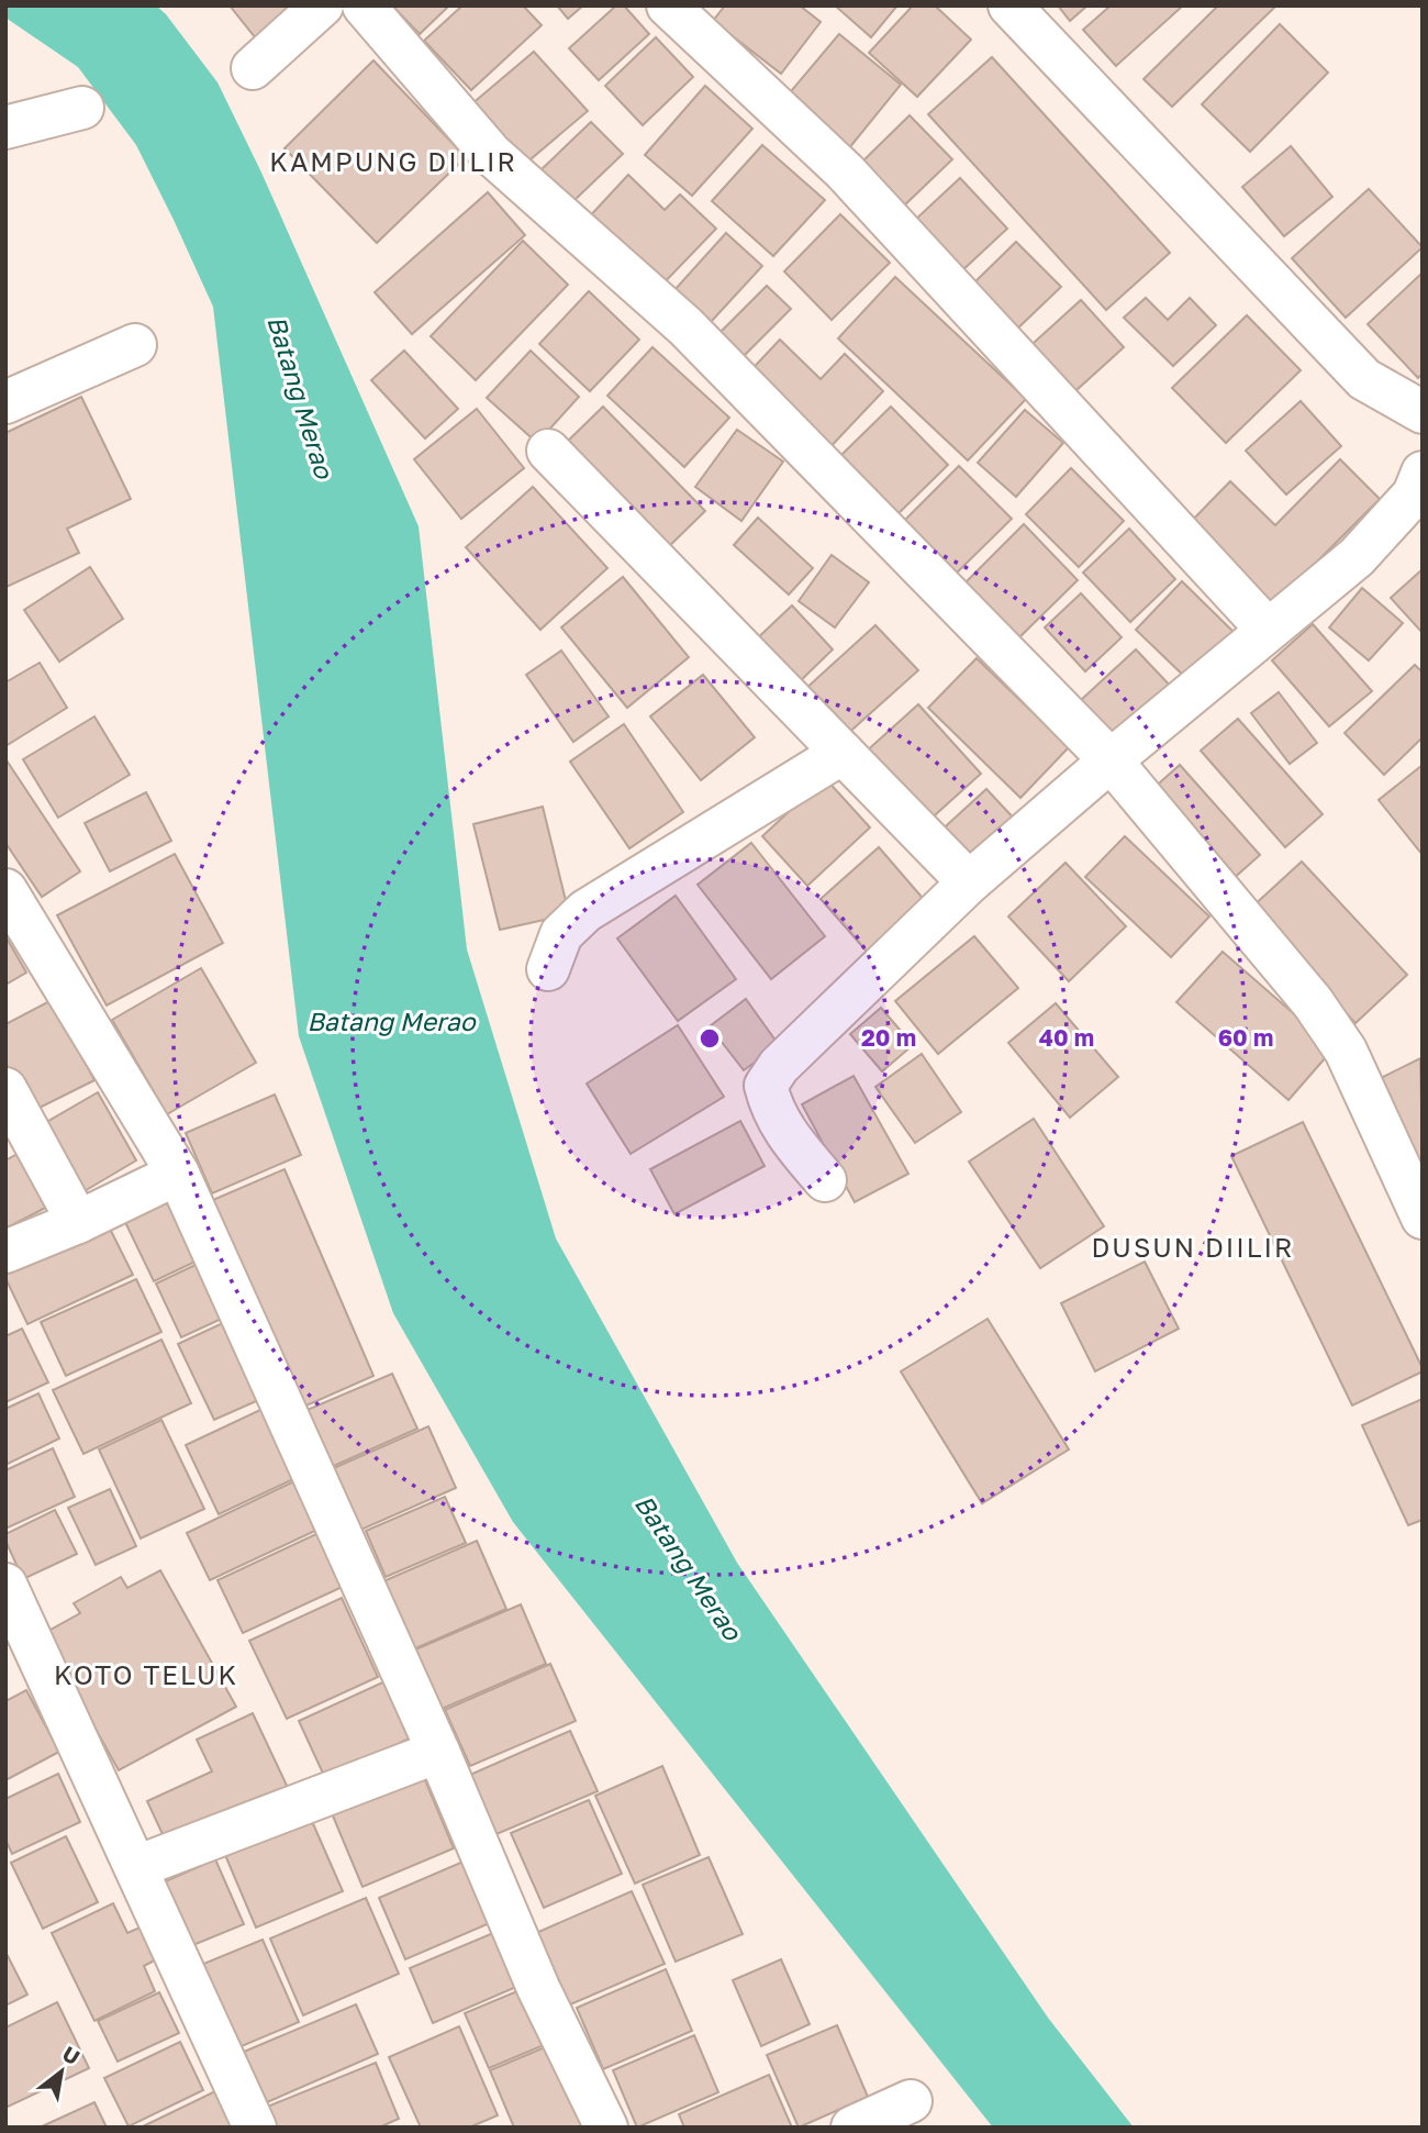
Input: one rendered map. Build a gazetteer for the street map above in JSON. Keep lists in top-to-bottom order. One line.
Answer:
{"districts":["KAMPUNG DIILIR","DUSUN DIILIR","KOTO TELUK"],"water":["Batang Merao"],"north":"top right","rings":["20 m","40 m","60 m"]}
